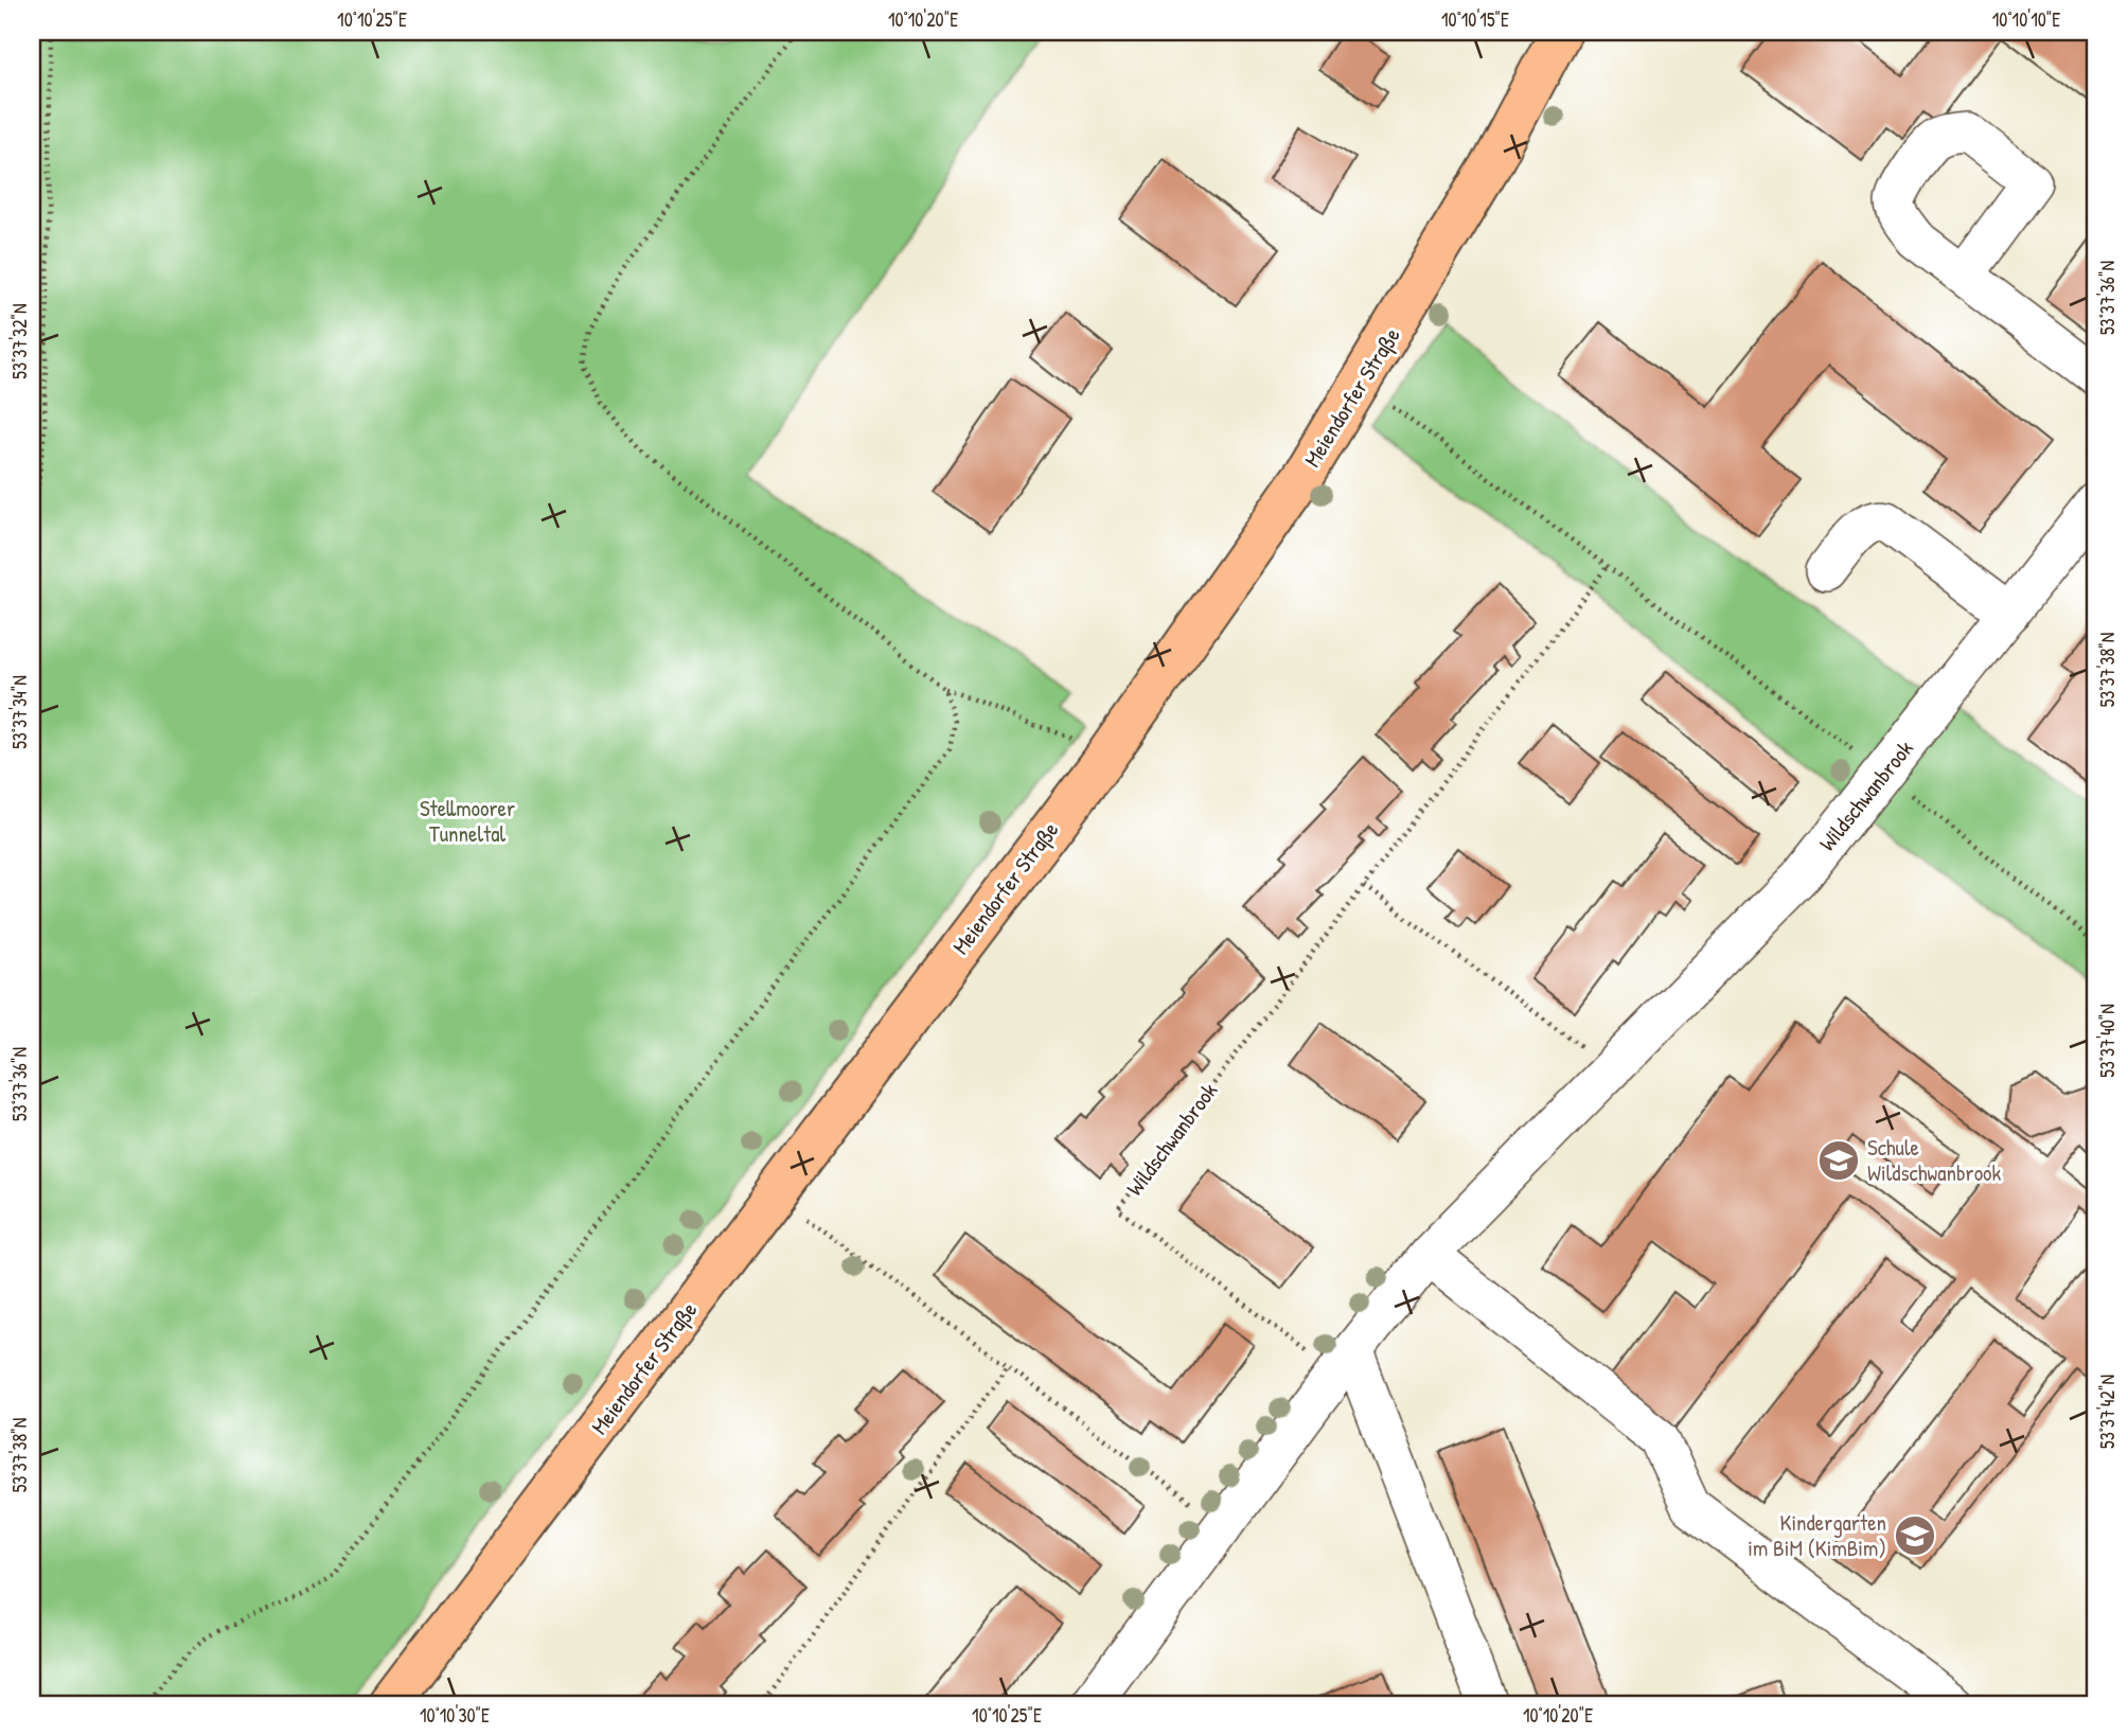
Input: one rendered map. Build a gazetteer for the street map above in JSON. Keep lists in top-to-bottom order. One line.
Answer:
{"streets":{"main road":["Meiendorfer Straße"],"street":["Wildschwanbrook"]},"parks":["Stellmoorer Tunneltal"],"places":{"school or university":["Schule Wildschwanbrook","Kindergarten im BiM (KimBim)"]},"coordinates":["10°10'25\"E","10°10'20\"E","10°10'15\"E","10°10'10\"E","53°37'36\"N","53°37'32\"N","53°37'38\"N","53°37'34\"N","53°37'40\"N","53°37'42\"N","10°10'30\"E"]}
